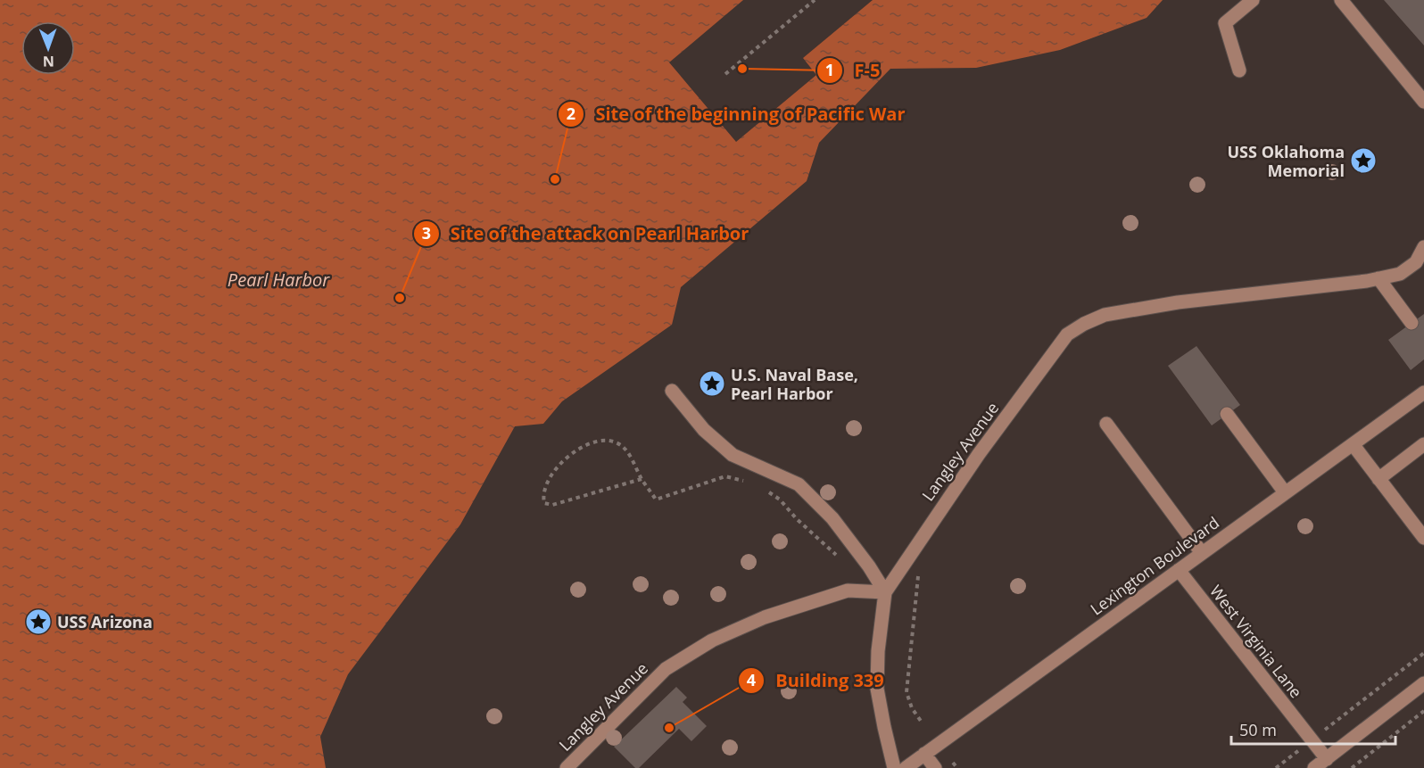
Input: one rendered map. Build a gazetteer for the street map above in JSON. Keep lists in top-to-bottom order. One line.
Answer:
{"streets":{"street":["Langley Avenue","Lexington Boulevard","West Virginia Lane"]},"crossings":[["Lexington Boulevard","West Virginia Lane"]],"water":["Pearl Harbor"],"places":{"other":["F-5","Site of the beginning of Pacific War","Site of the attack on Pearl Harbor","Building 339"],"place":["USS Oklahoma Memorial","U.S. Naval Base, Pearl Harbor","USS Arizona"]},"scale_bar":"50 m","north":"bottom"}
